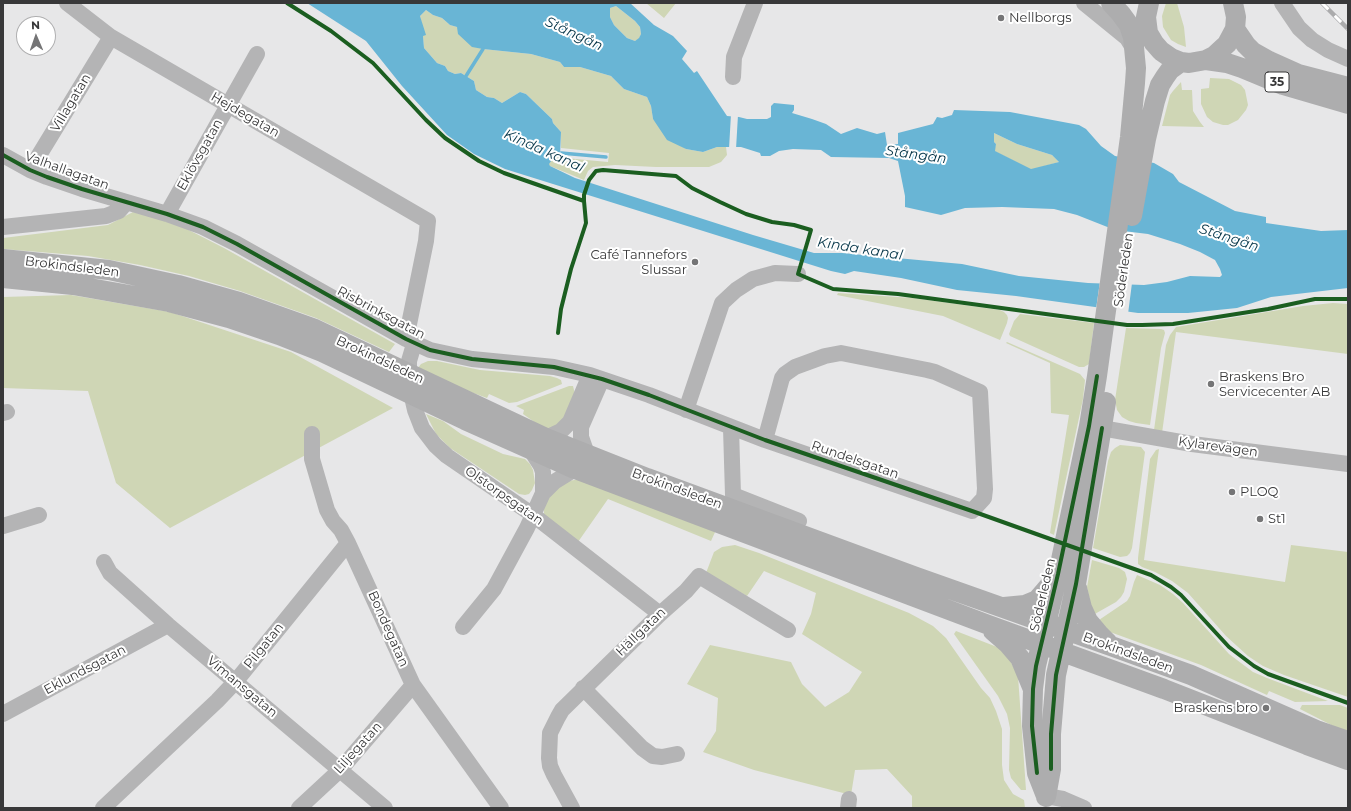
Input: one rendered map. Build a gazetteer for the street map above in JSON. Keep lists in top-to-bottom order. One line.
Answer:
{"streets":{"main road":["35","Brokindsleden","Söderleden"],"street":["Villagatan","Hejdegatan","Eklövsgatan","Valhallagatan","Risbrinksgatan","Kylarevägen","Rundelsgatan","Olstorpsgatan","Bondegatan","Hällgatan","Pilgatan","Eklundsgatan","Vimansgatan","Liljegatan"]},"crossings":[["35","Söderleden"],["Villagatan","Hejdegatan"],["Villagatan","Valhallagatan"],["Hejdegatan","Eklövsgatan"],["Hejdegatan","Olstorpsgatan"],["Eklövsgatan","Risbrinksgatan"],["Valhallagatan","Risbrinksgatan"],["Brokindsleden","Söderleden"],["Söderleden","Kylarevägen"],["Risbrinksgatan","Rundelsgatan"],["Risbrinksgatan","Olstorpsgatan"],["Olstorpsgatan","Hällgatan"],["Bondegatan","Pilgatan"],["Bondegatan","Liljegatan"],["Pilgatan","Vimansgatan"],["Eklundsgatan","Vimansgatan"],["Vimansgatan","Liljegatan"]],"water":["Stångån","Kinda kanal"],"places":["Nellborgs","Café Tannefors Slussar","Braskens Bro Servicecenter AB","PLOQ","St1","Braskens bro"],"north":"top"}
